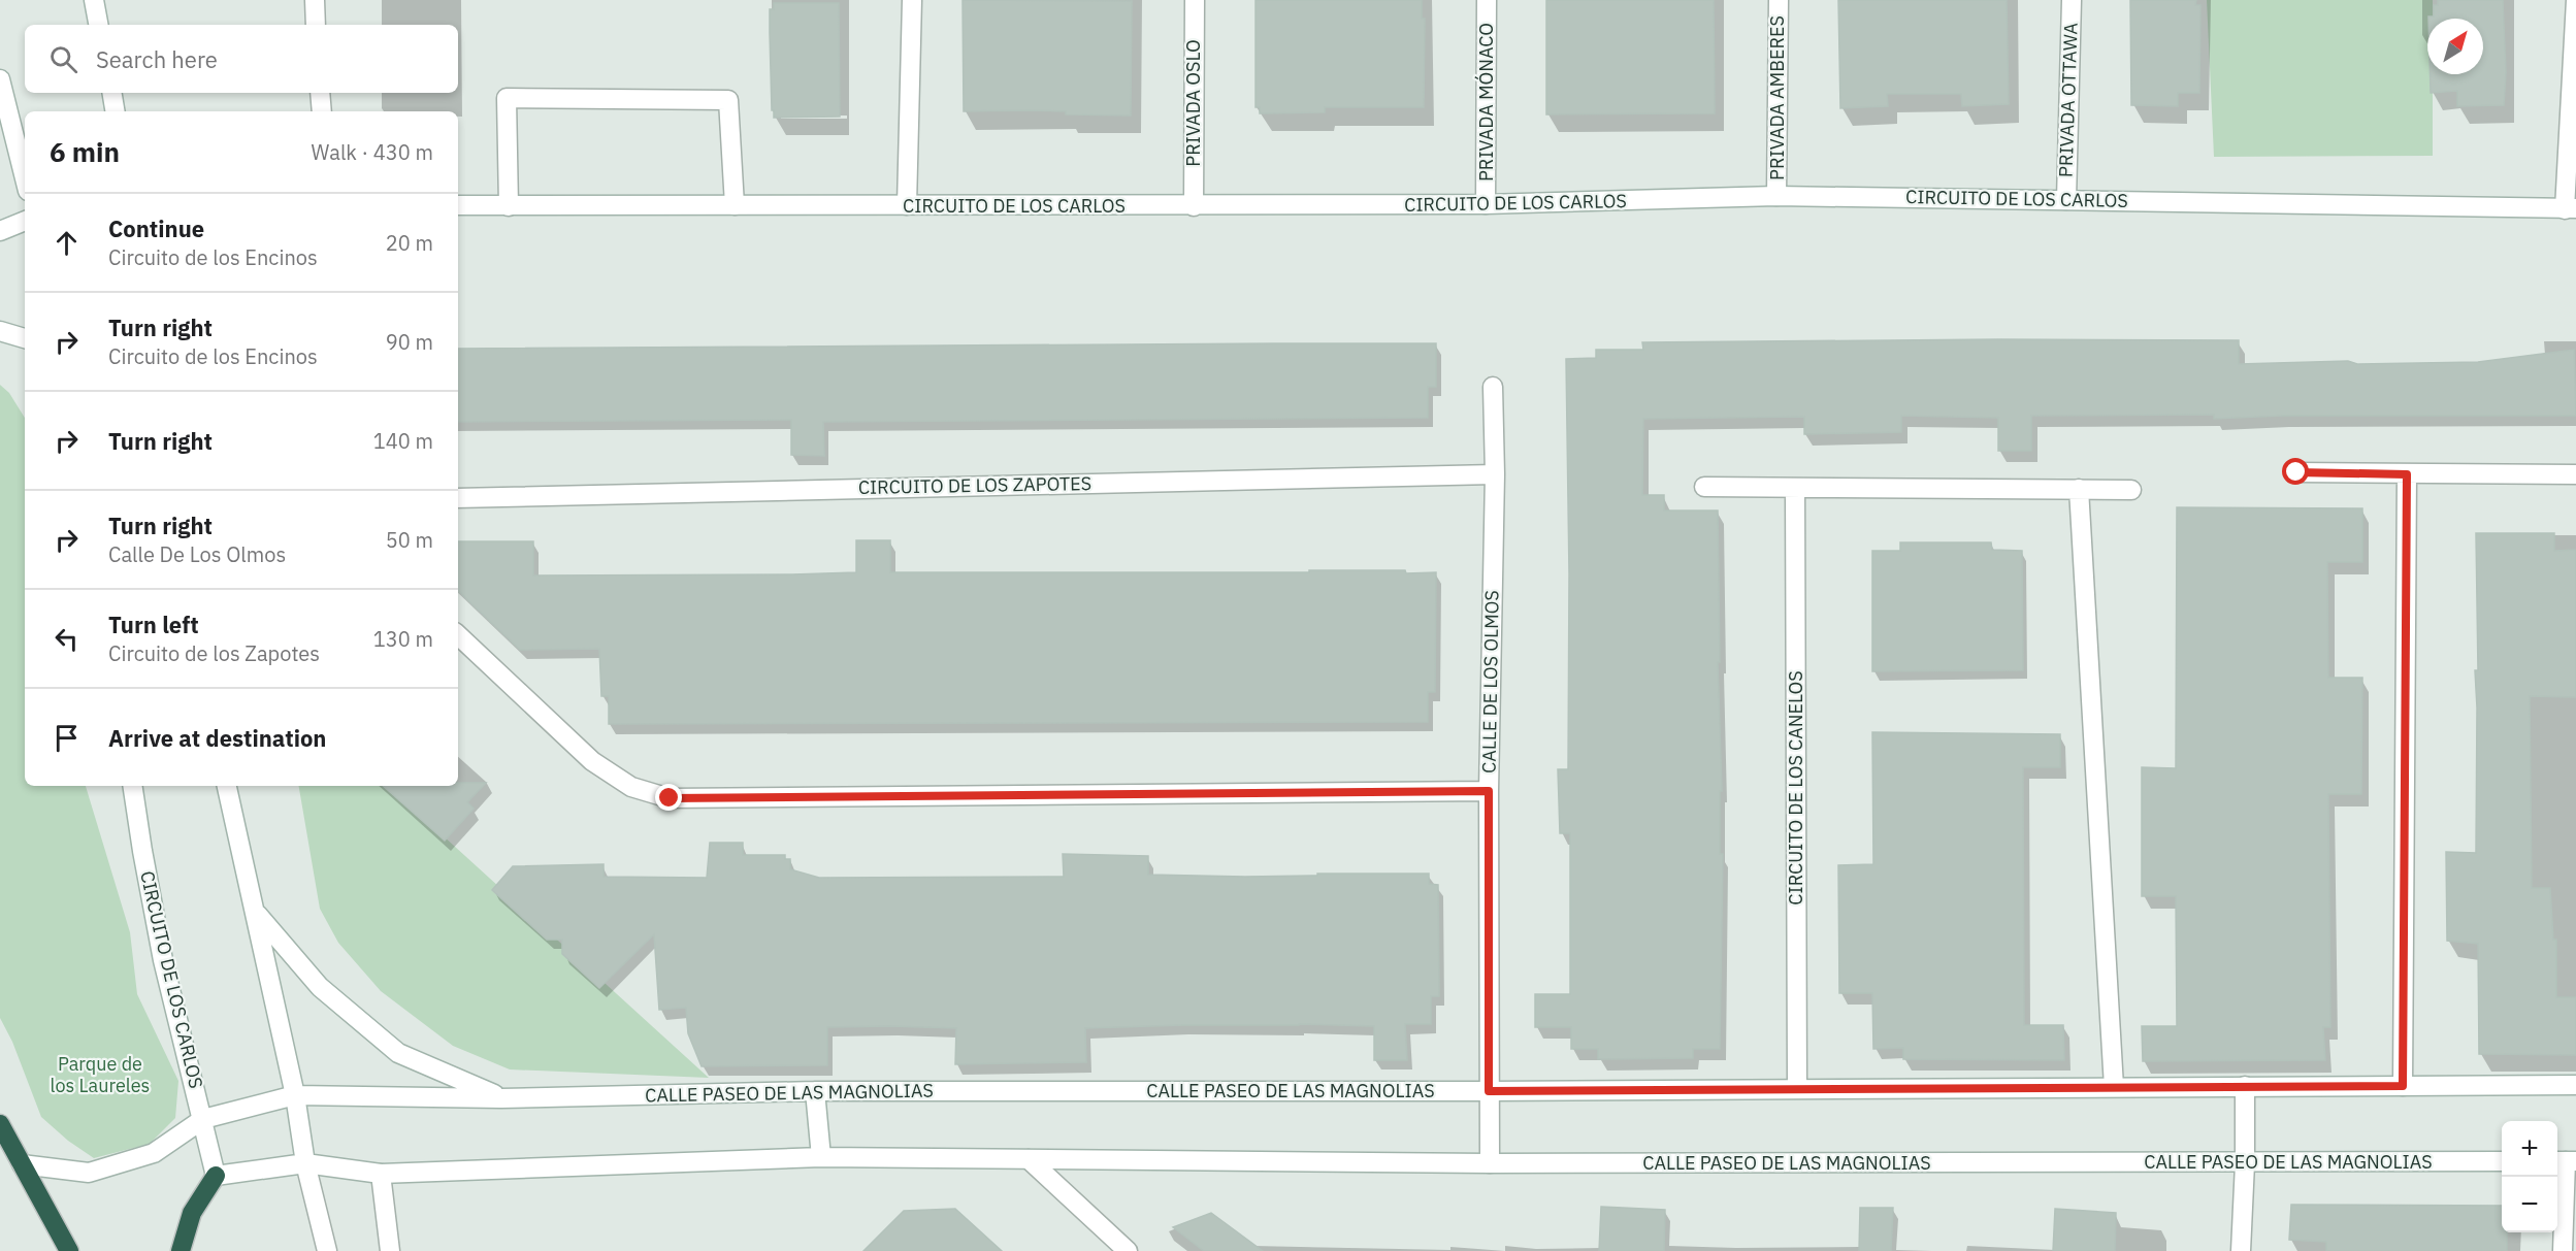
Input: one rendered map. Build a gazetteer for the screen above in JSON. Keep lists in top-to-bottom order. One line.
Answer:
{"streets":{"street":["PRIVADA AMBERES","PRIVADA OTTAWA","PRIVADA MÓNACO","PRIVADA OSLO","CIRCUITO DE LOS CARLOS","CIRCUITO DE LOS ZAPOTES","CALLE DE LOS OLMOS","CIRCUITO DE LOS CANELOS","CALLE PASEO DE LAS MAGNOLIAS"]},"crossings":[["PRIVADA AMBERES","CIRCUITO DE LOS CARLOS"],["PRIVADA OTTAWA","CIRCUITO DE LOS CARLOS"],["PRIVADA MÓNACO","CIRCUITO DE LOS CARLOS"],["PRIVADA OSLO","CIRCUITO DE LOS CARLOS"],["CIRCUITO DE LOS CARLOS","CALLE PASEO DE LAS MAGNOLIAS"],["CIRCUITO DE LOS ZAPOTES","CALLE DE LOS OLMOS"],["CALLE DE LOS OLMOS","CALLE PASEO DE LAS MAGNOLIAS"],["CIRCUITO DE LOS CANELOS","CALLE PASEO DE LAS MAGNOLIAS"]],"parks":["Parque de los Laureles"],"north":"top right","page":{"search":"Search here","heading":["6 min","Walk · 430 m"],"list":[["Continue","Circuito de los Encinos","20 m"],["Turn right","Circuito de los Encinos","90 m"],["Turn right","140 m"],["Turn right","Calle De Los Olmos","50 m"],["Turn left","Circuito de los Zapotes","130 m"],"Arrive at destination"],"map_buttons":["+","−"]}}
